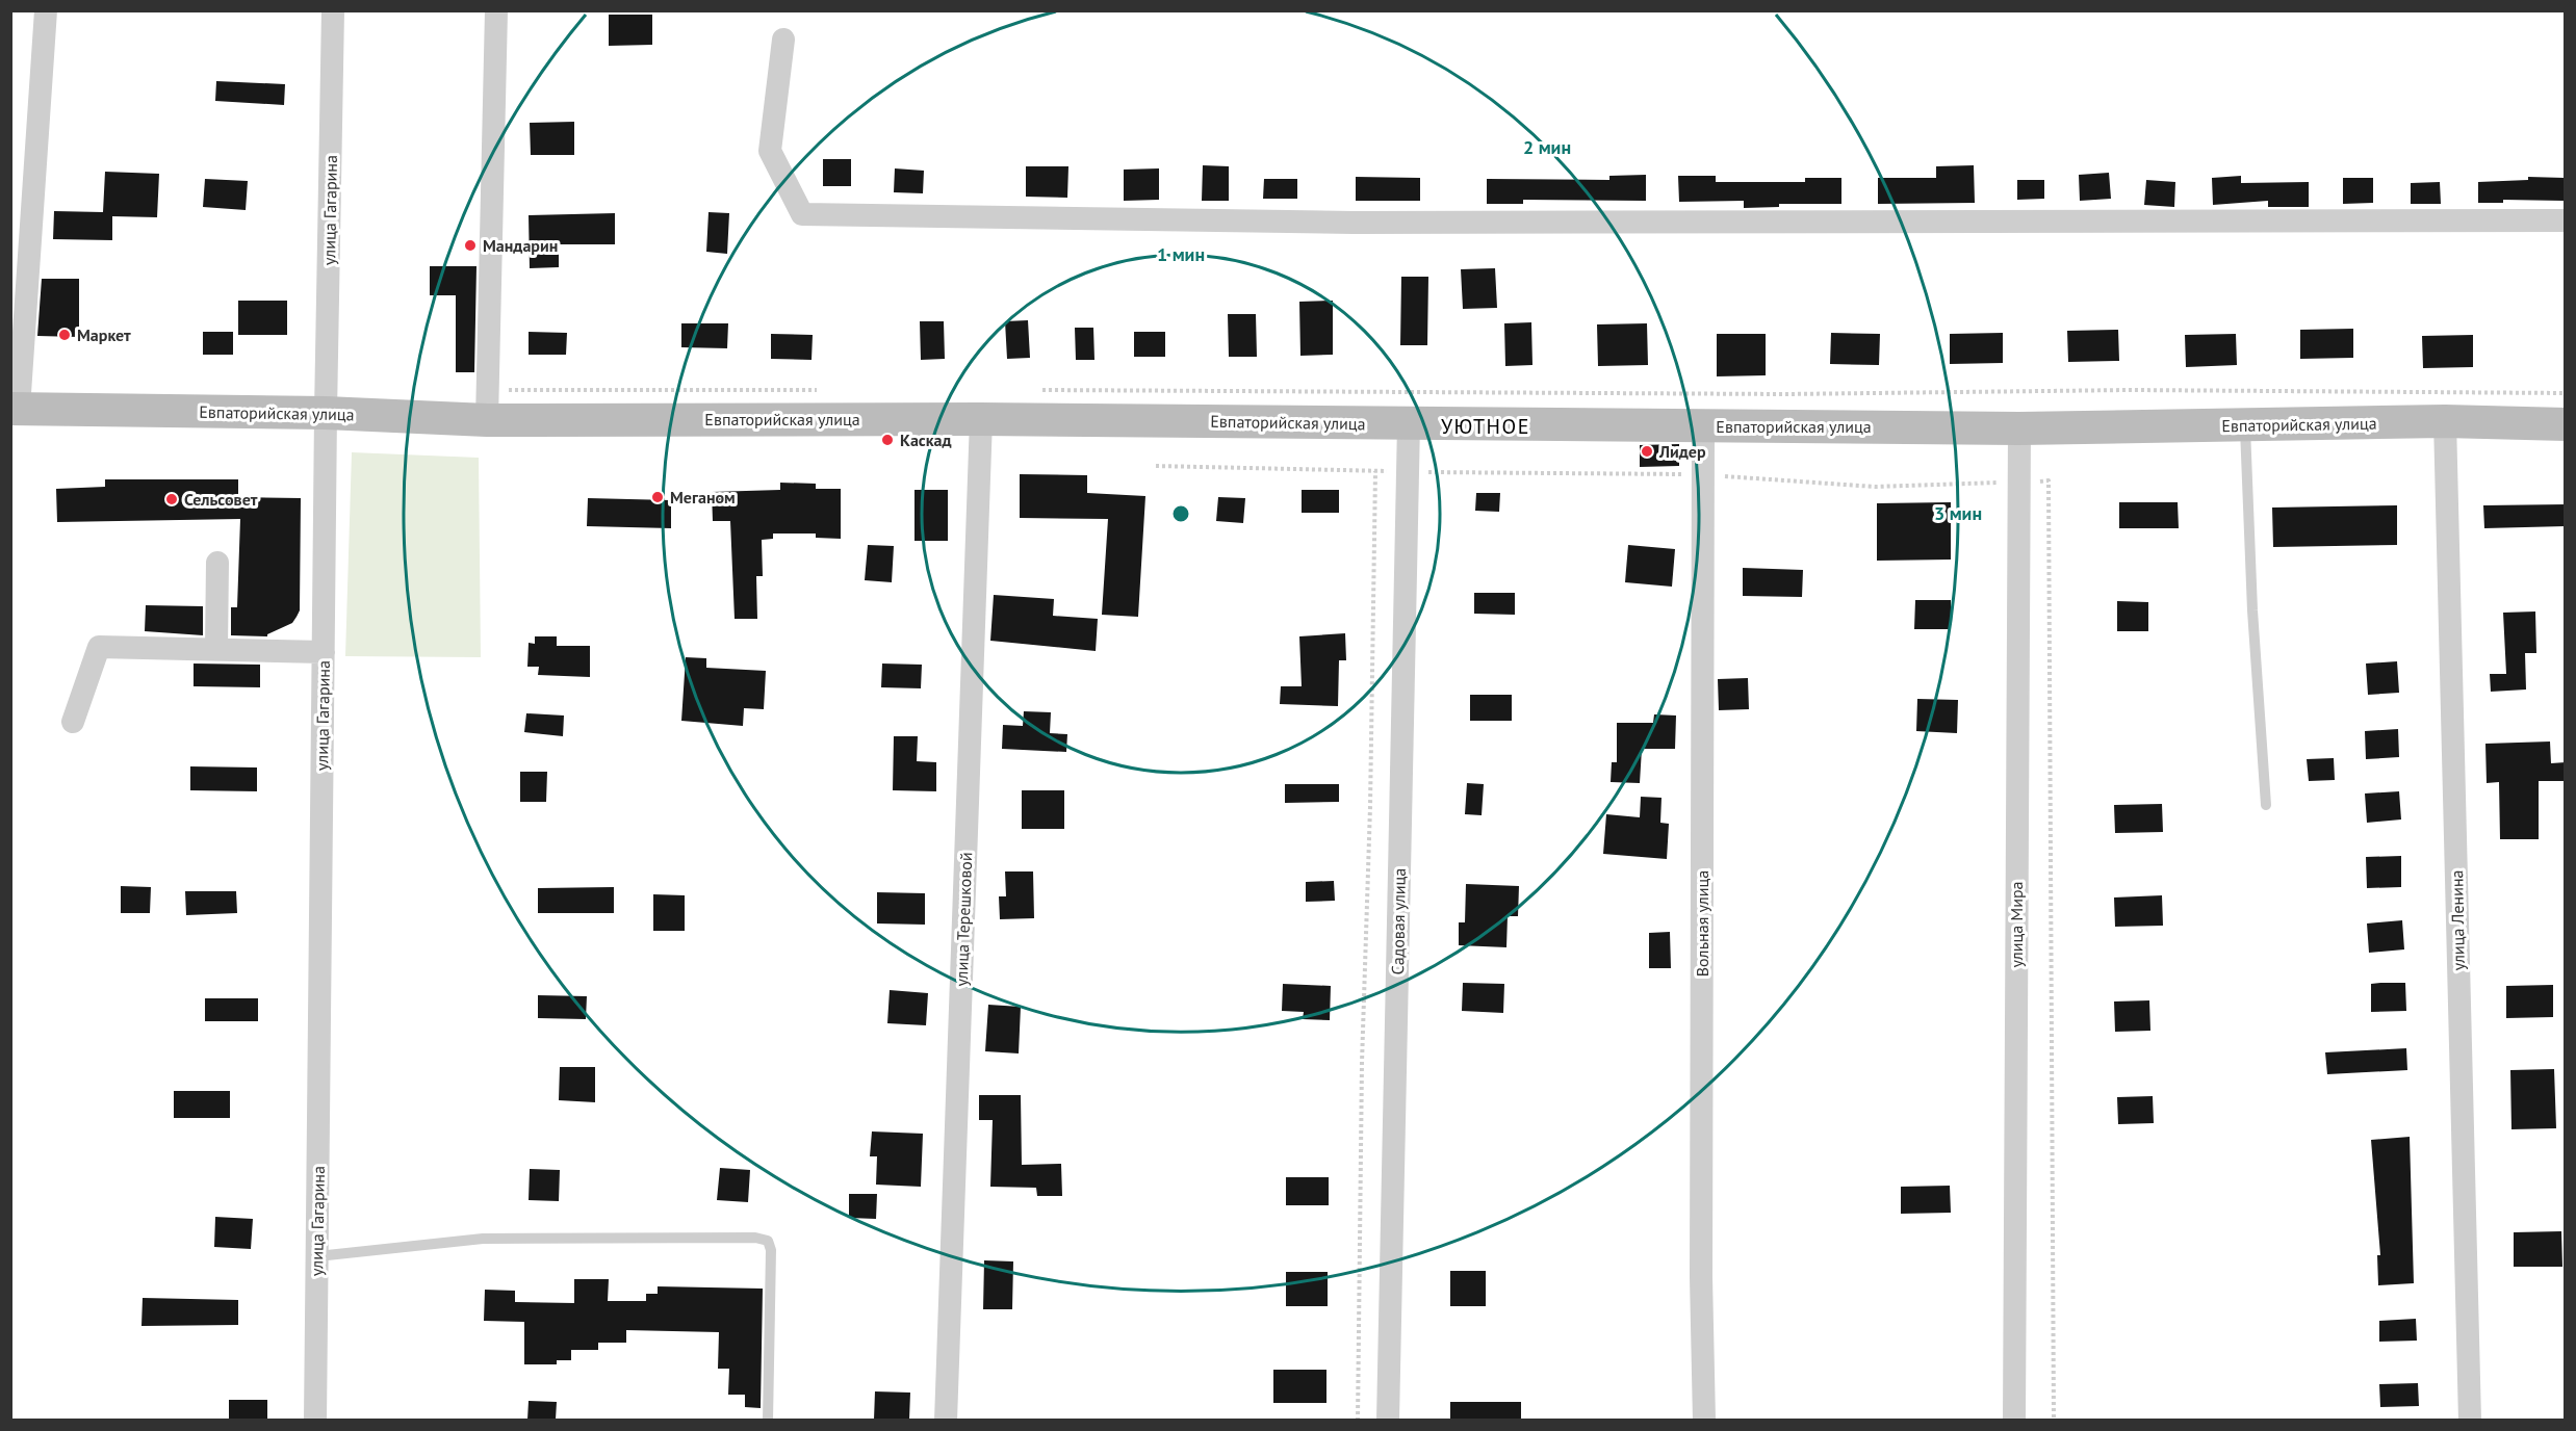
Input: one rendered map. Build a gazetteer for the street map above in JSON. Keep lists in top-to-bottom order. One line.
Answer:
{"streets":{"main road":["Евпаторийская улица"],"street":["улица Гагарина","улица Терешковой","улица Ленина","Садовая улица","Вольная улица","улица Мира"]},"crossings":[["улица Гагарина","Евпаторийская улица"],["Евпаторийская улица","улица Терешковой"],["Евпаторийская улица","улица Ленина"],["Евпаторийская улица","Садовая улица"],["Евпаторийская улица","Вольная улица"],["Евпаторийская улица","улица Мира"]],"districts":["УЮТНОЕ"],"places":["Мандарин","Маркет","Каскад","Лидер","Меганом","Сельсовет"],"rings":["2 мин","1 мин","3 мин"]}
